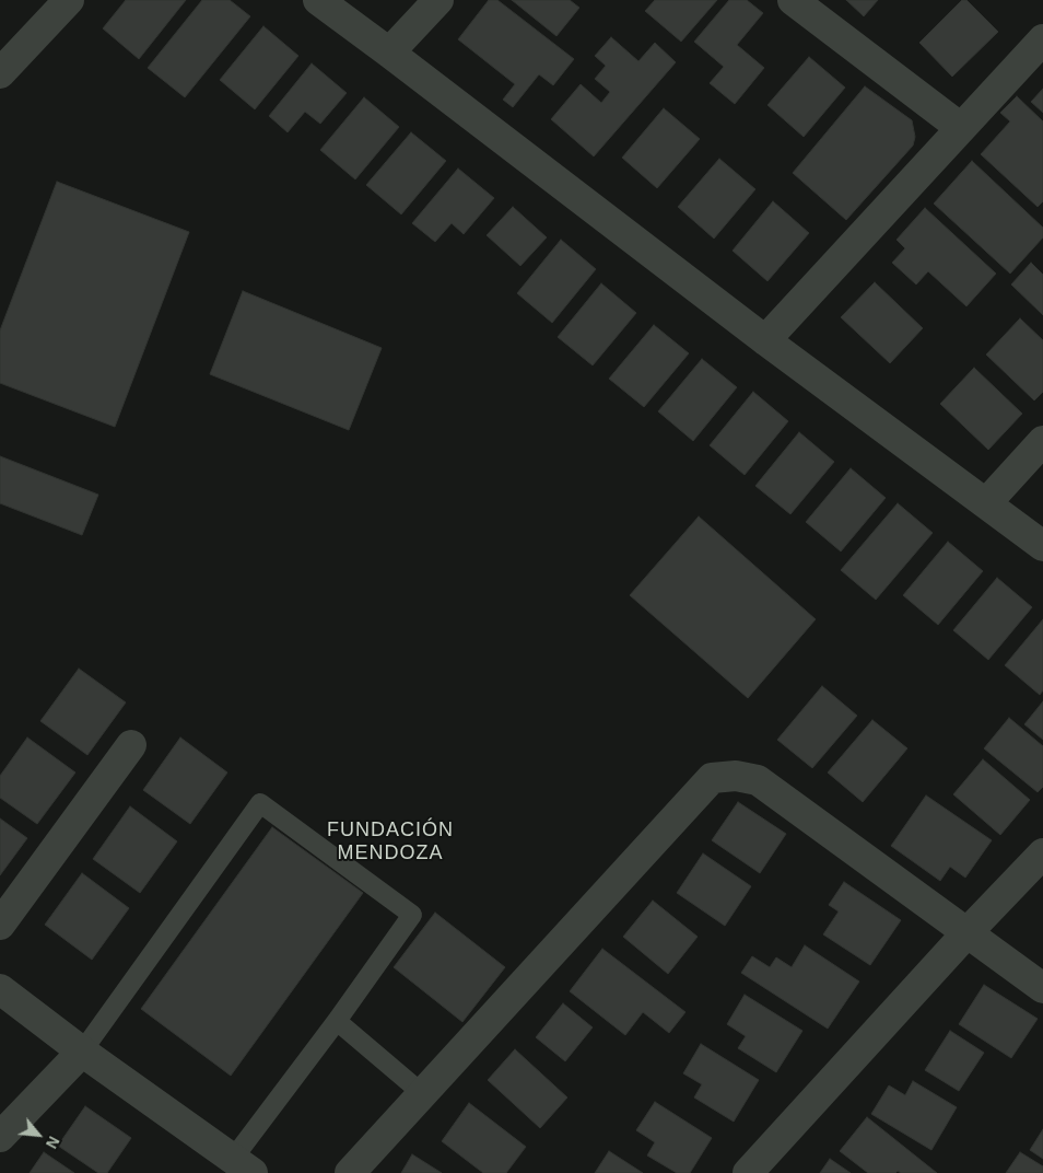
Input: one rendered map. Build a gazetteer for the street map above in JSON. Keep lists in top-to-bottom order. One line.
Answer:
{"districts":["FUNDACIÓN MENDOZA"],"north":"bottom right"}
